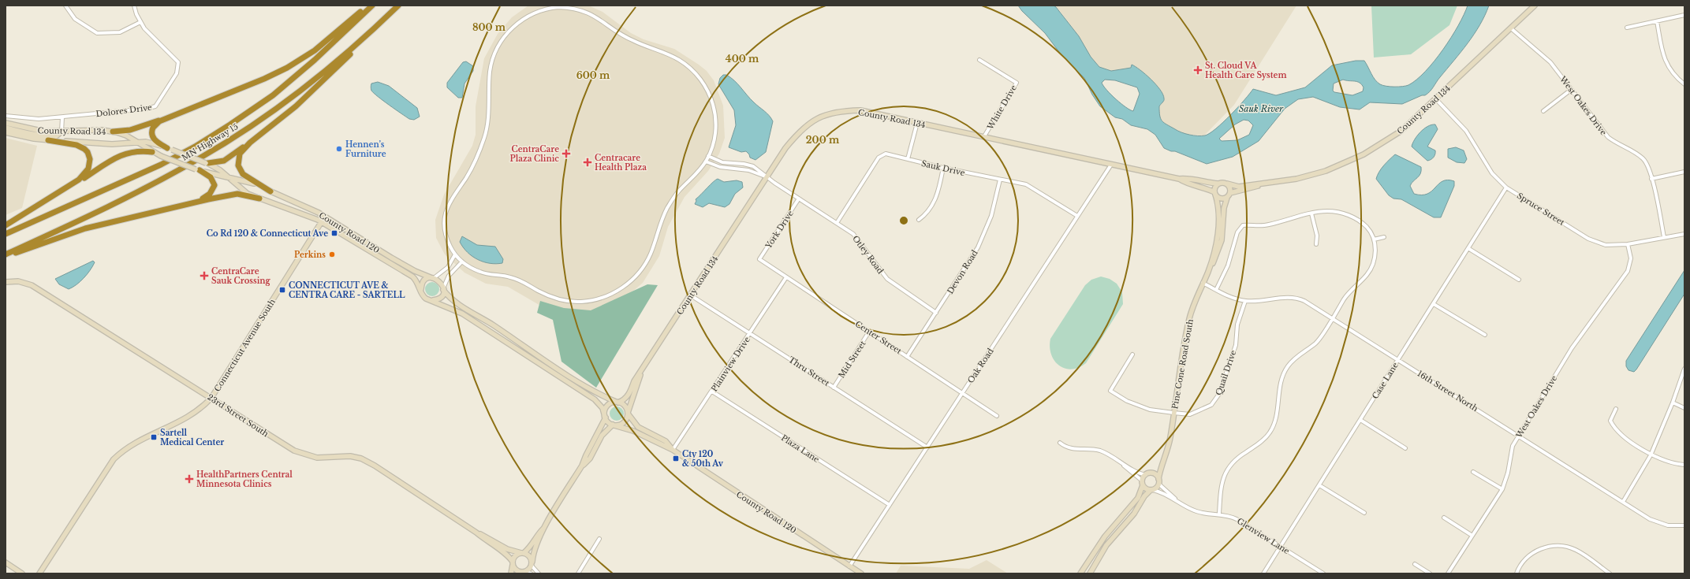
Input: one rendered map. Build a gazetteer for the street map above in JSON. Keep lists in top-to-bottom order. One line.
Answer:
{"streets":{"highway":["MN Highway 15"],"street":["West Oakes Drive","White Drive","County Road 134","Dolores Drive","Sauk Drive","Spruce Street","York Drive","County Road 120","Otley Road","Devon Road","Center Street","Connecticut Avenue South","Mid Street","Plainview Drive","Pine Cone Road South","Oak Road","Thru Street","Quail Drive","Case Lane","16th Street North","23rd Street South","Plaza Lane","Glenview Lane"]},"crossings":[["West Oakes Drive","County Road 134"],["West Oakes Drive","Spruce Street"],["West Oakes Drive","16th Street North"],["White Drive","County Road 134"],["County Road 134","Spruce Street"],["County Road 134","County Road 120"],["County Road 134","Otley Road"],["County Road 134","Pine Cone Road South"],["County Road 134","Oak Road"],["County Road 134","Thru Street"],["Sauk Drive","Otley Road"],["Sauk Drive","Devon Road"],["Sauk Drive","Oak Road"],["Spruce Street","Case Lane"],["York Drive","Otley Road"],["York Drive","Center Street"],["County Road 120","Connecticut Avenue South"],["County Road 120","Plainview Drive"],["County Road 120","Oak Road"],["Otley Road","Devon Road"],["Devon Road","Center Street"],["Center Street","Mid Street"],["Center Street","Plainview Drive"],["Center Street","Oak Road"],["Connecticut Avenue South","23rd Street South"],["Mid Street","Thru Street"],["Plainview Drive","Thru Street"],["Plainview Drive","Plaza Lane"],["Pine Cone Road South","Quail Drive"],["Pine Cone Road South","16th Street North"],["Pine Cone Road South","Glenview Lane"],["Oak Road","Thru Street"],["Oak Road","Plaza Lane"],["Quail Drive","16th Street North"],["Case Lane","16th Street North"],["Case Lane","Glenview Lane"]],"water":["Sauk River"],"places":{"health":["St. Cloud VA Health Care System","CentraCare Plaza Clinic","Centracare Health Plaza","CentraCare Sauk Crossing","HealthPartners Central Minnesota Clinics"],"other":["Hennen’s Furniture","Perkins"],"transit":["Co Rd 120 & Connecticut Ave","CONNECTICUT AVE & CENTRA CARE - SARTELL","Sartell Medical Center","Cty 120 & 50th Av"]},"rings":["800 m","400 m","600 m","200 m"]}
